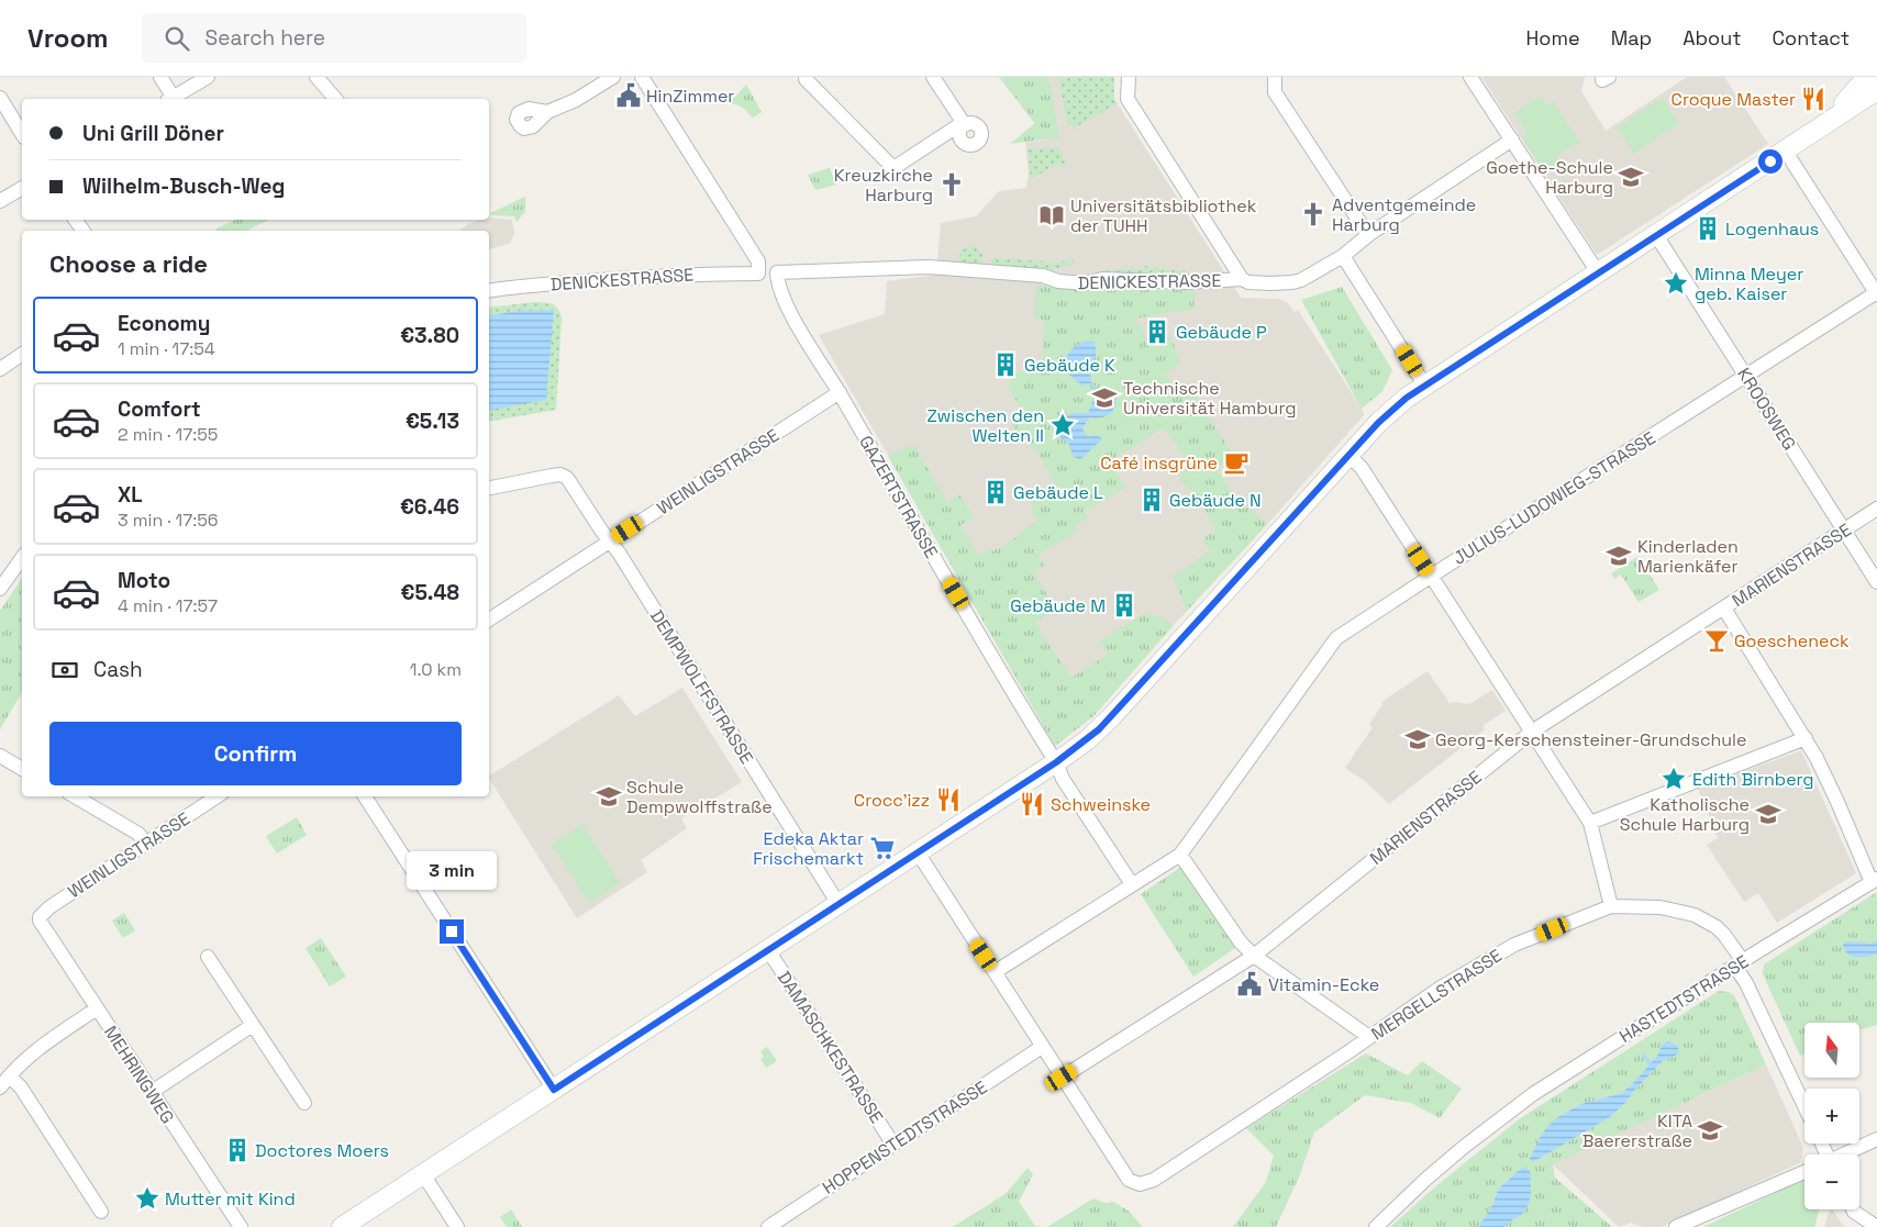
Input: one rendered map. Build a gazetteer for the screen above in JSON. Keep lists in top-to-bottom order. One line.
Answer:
{"streets":{"street":["DENICKESTRASSE","KROOSWEG","WEINLIGSTRASSE","GAZERTSTRASSE","JULIUS-LUDOWIEG-STRASSE","MARIENSTRASSE","DEMPWOLFFSTRASSE","MERGELLSTRASSE","HASTEDTSTRASSE","DAMASCHKESTRASSE","MEHRINGWEG","HOPPENSTEDTSTRASSE"]},"crossings":[["DENICKESTRASSE","GAZERTSTRASSE"],["KROOSWEG","JULIUS-LUDOWIEG-STRASSE"],["KROOSWEG","MARIENSTRASSE"],["WEINLIGSTRASSE","GAZERTSTRASSE"],["WEINLIGSTRASSE","DEMPWOLFFSTRASSE"],["WEINLIGSTRASSE","MEHRINGWEG"],["GAZERTSTRASSE","JULIUS-LUDOWIEG-STRASSE"],["MARIENSTRASSE","MERGELLSTRASSE"],["MERGELLSTRASSE","HASTEDTSTRASSE"],["DAMASCHKESTRASSE","HOPPENSTEDTSTRASSE"]],"places":{"public building":["HinZimmer","Vitamin-Ecke"],"restaurant":["Croque Master","Crocc'izz","Schweinske"],"school or university":["Goethe-Schule Harburg","Technische Universität Hamburg","Kinderladen Marienkäfer","Georg-Kerschensteiner-Grundschule","Schule Dempwolffstraße","Katholische Schule Harburg","KITA Baererstraße"],"church":["Kreuzkirche Harburg","Adventgemeinde Harburg"],"library":["Universitätsbibliothek der TUHH"],"building":["Logenhaus","Gebäude P","Gebäude K","Gebäude L","Gebäude N","Gebäude M","Doctores Moers"],"place":["Minna Meyer geb. Kaiser","Zwischen den Welten II","Edith Birnberg","Mutter mit Kind"],"cafe":["Café insgrüne"],"bar":["Goescheneck"],"supermarket":["Edeka Aktar Frischemarkt"]},"north":"top","page":{"header":"Vroom","search":"Search here","nav":["Home","Map","About","Contact"],"banner":["Uni Grill Döner","Wilhelm-Busch-Weg"],"heading":"Choose a ride","list":[{"name":"Economy","note":"1 min · 17:54","value":"€3.80"},{"name":"Comfort","note":"2 min · 17:55","value":"€5.13"},{"name":"XL","note":"3 min · 17:56","value":"€6.46"},{"name":"Moto","note":"4 min · 17:57","value":"€5.48"}],"pay":["Cash","1.0 km"],"buttons":"Confirm","bubble":"3 min","map_buttons":["+","−"]}}
